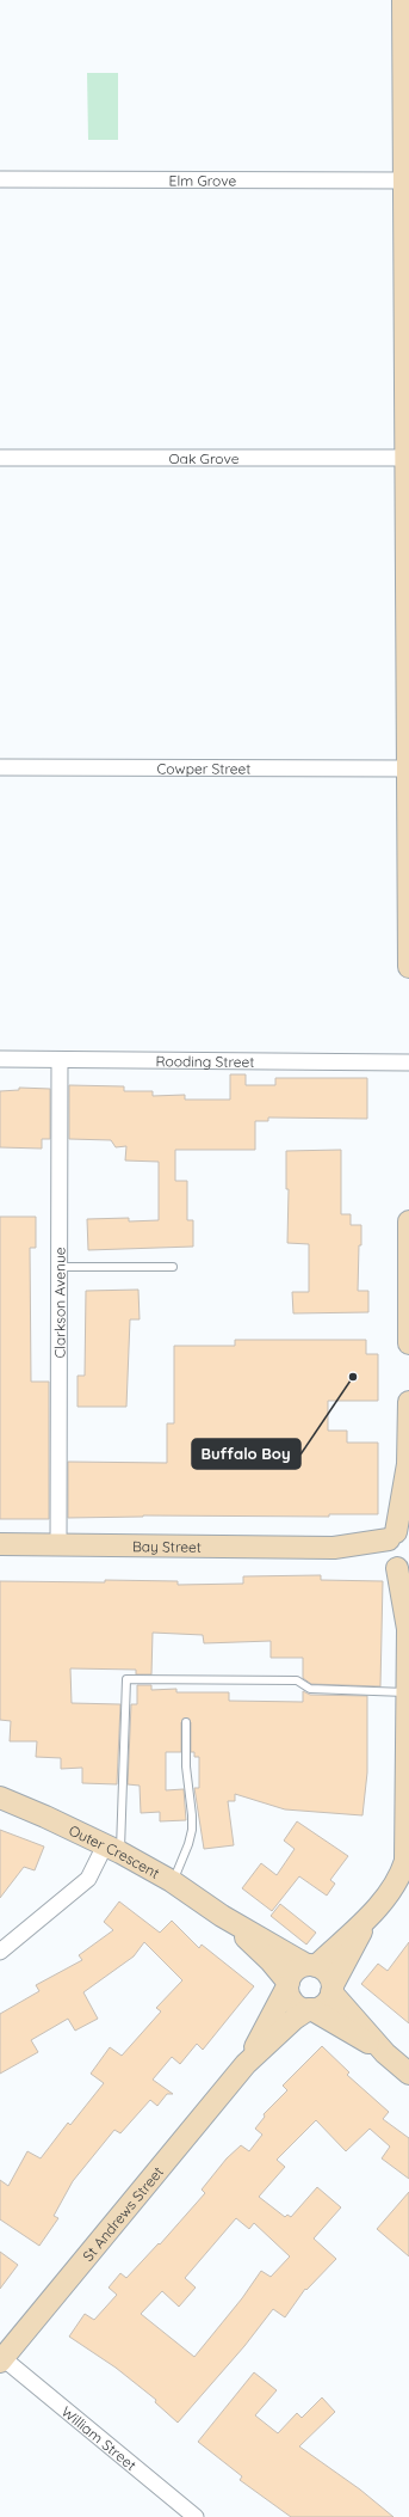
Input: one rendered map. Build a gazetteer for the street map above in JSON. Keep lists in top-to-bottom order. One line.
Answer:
{"streets":{"street":["Elm Grove","Oak Grove","Cowper Street","Rooding Street","Clarkson Avenue","Bay Street","Outer Crescent","St Andrews Street","William Street"]},"crossings":[["Rooding Street","Clarkson Avenue"],["Clarkson Avenue","Bay Street"],["Outer Crescent","St Andrews Street"],["St Andrews Street","William Street"]],"places":["Buffalo Boy"]}
